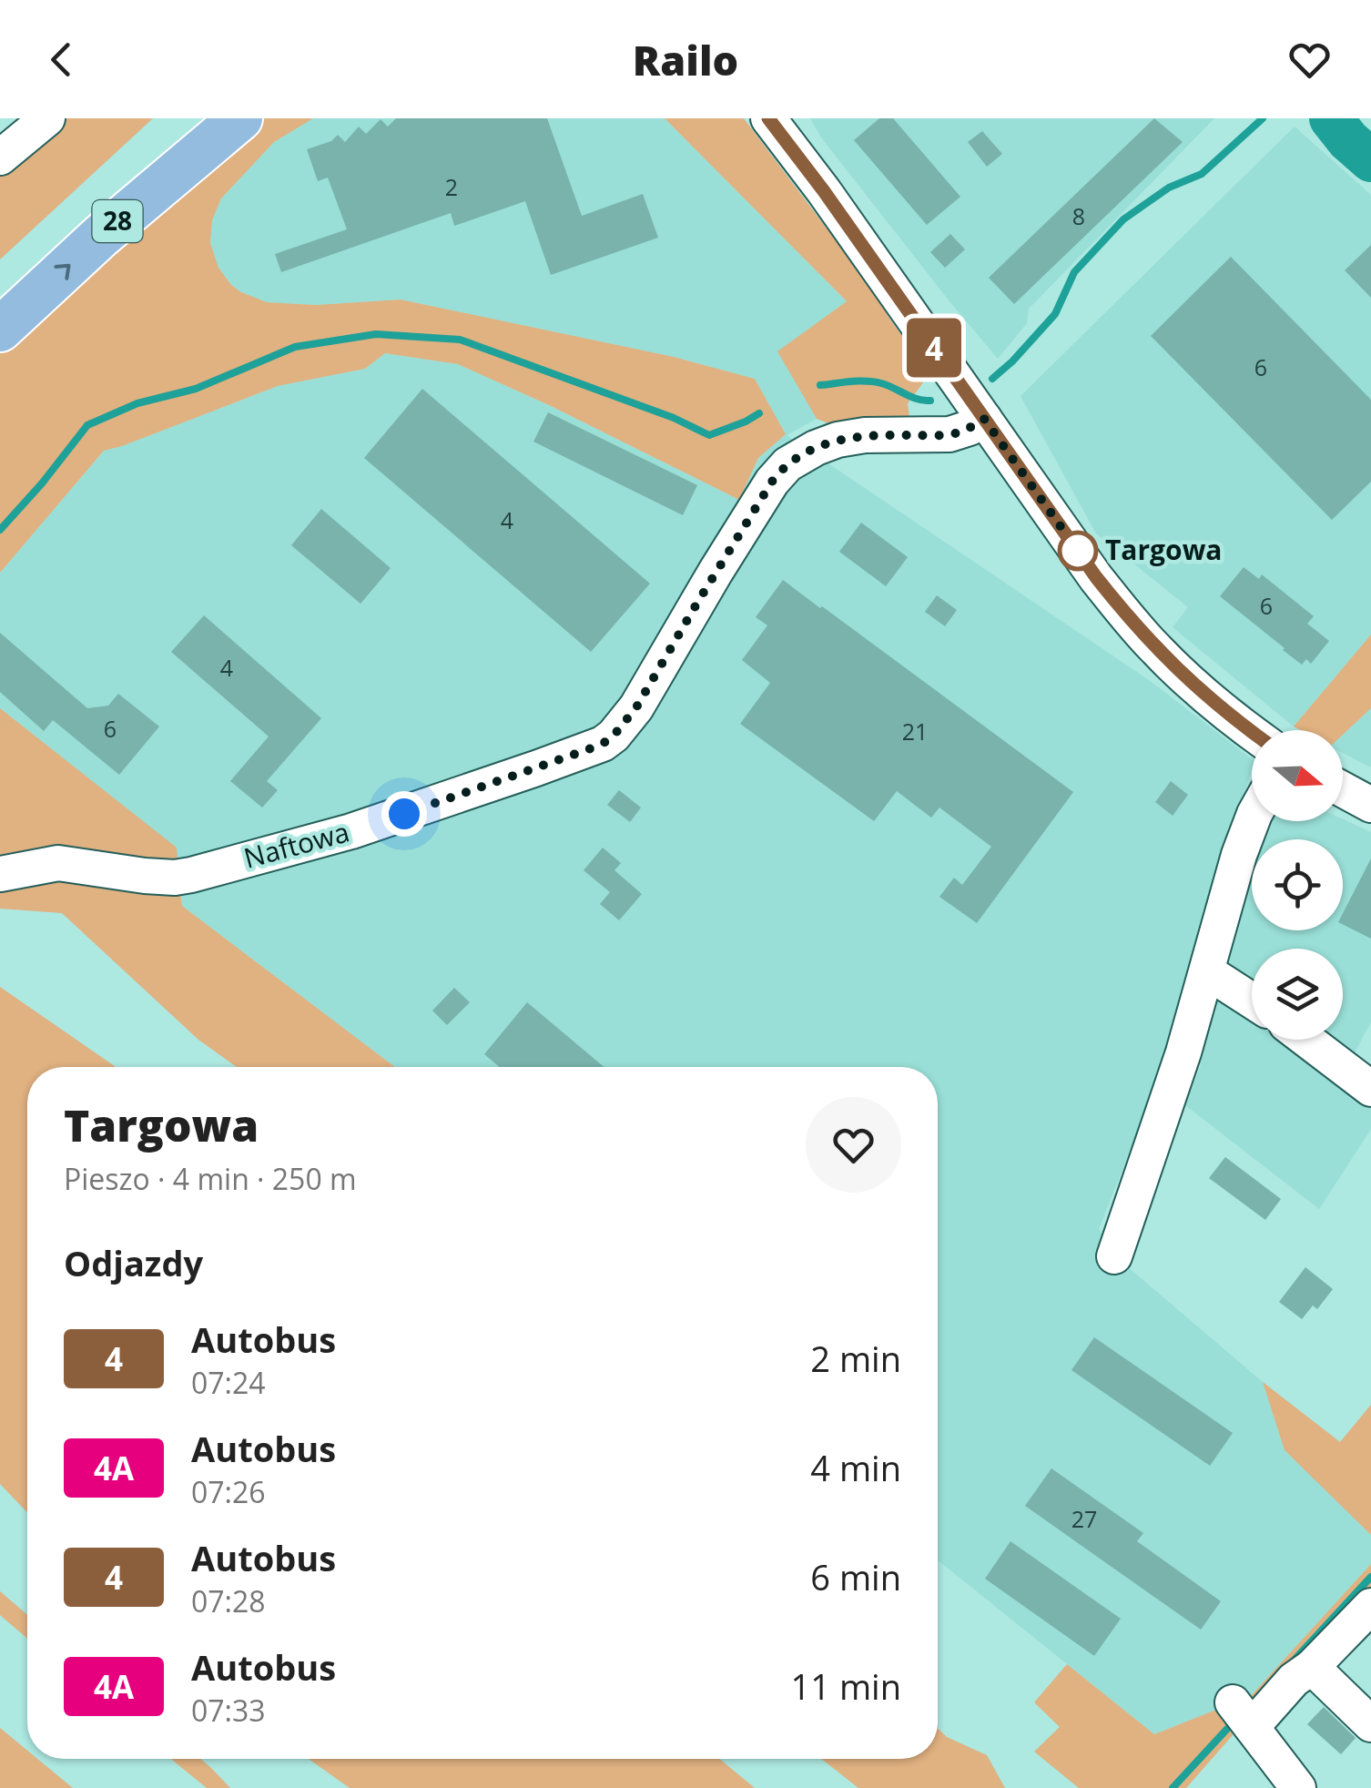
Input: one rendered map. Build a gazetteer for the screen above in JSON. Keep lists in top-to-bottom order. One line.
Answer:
{"streets":{"main road":["28"],"street":["Naftowa"]},"places":["Targowa"],"lines":["bus line 4"],"house_numbers":["2","8","6","4","6","4","6","21","27"],"north":"right","page":{"header":"Railo","on_map":"4","heading":[["Targowa","Pieszo · 4 min · 250 m"],"Odjazdy"],"list":[{"mark":"4","name":"Autobus","note":"07:24","value":"2 min"},{"mark":"4A","name":"Autobus","note":"07:26","value":"4 min"},{"mark":"4","name":"Autobus","note":"07:28","value":"6 min"},{"mark":"4A","name":"Autobus","note":"07:33","value":"11 min"}]}}
